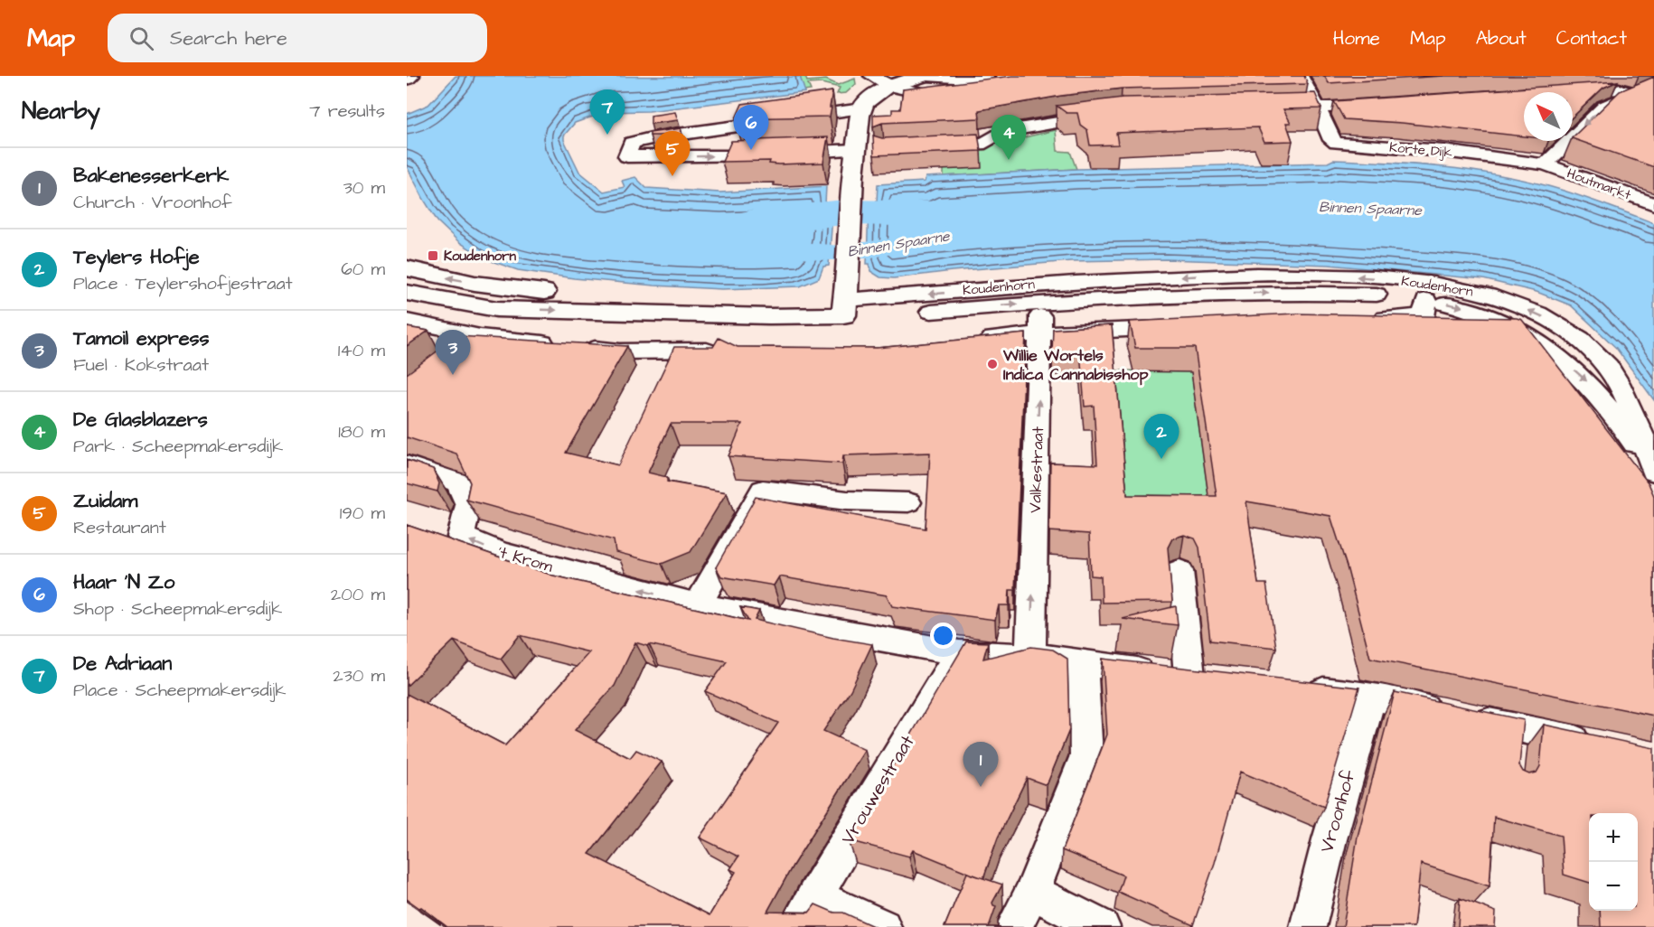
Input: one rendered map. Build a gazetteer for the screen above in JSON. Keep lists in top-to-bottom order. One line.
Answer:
{"streets":{"street":["Korte Dijk","Houtmarkt","Koudenhorn","Valkestraat","'t Krom","Vrouwestraat","Vroonhof"]},"crossings":[["Korte Dijk","Houtmarkt"],["Koudenhorn","Valkestraat"],["Valkestraat","'t Krom"],["'t Krom","Vrouwestraat"]],"one_way":["Valkestraat"],"water":["Binnen Spaarne"],"places":{"transit":["Koudenhorn"],"other":["Willie Wortels Indica Cannabisshop"]},"north":"top left","page":{"header":"Map","search":"Search here","nav":["Home","Map","About","Contact"],"heading":["Nearby","7 results"],"pins":["7","6","4","5","3","2","1"],"list":[{"mark":"1","name":"Bakenesserkerk","note":"Church · Vroonhof","value":"30 m"},{"mark":"2","name":"Teylers Hofje","note":"Place · Teylershofjestraat","value":"60 m"},{"mark":"3","name":"Tamoil express","note":"Fuel · Kokstraat","value":"140 m"},{"mark":"4","name":"De Glasblazers","note":"Park · Scheepmakersdijk","value":"180 m"},{"mark":"5","name":"Zuidam","note":"Restaurant","value":"190 m"},{"mark":"6","name":"Haar 'N Zo","note":"Shop · Scheepmakersdijk","value":"200 m"},{"mark":"7","name":"De Adriaan","note":"Place · Scheepmakersdijk","value":"230 m"}],"map_buttons":["+","−"]}}
